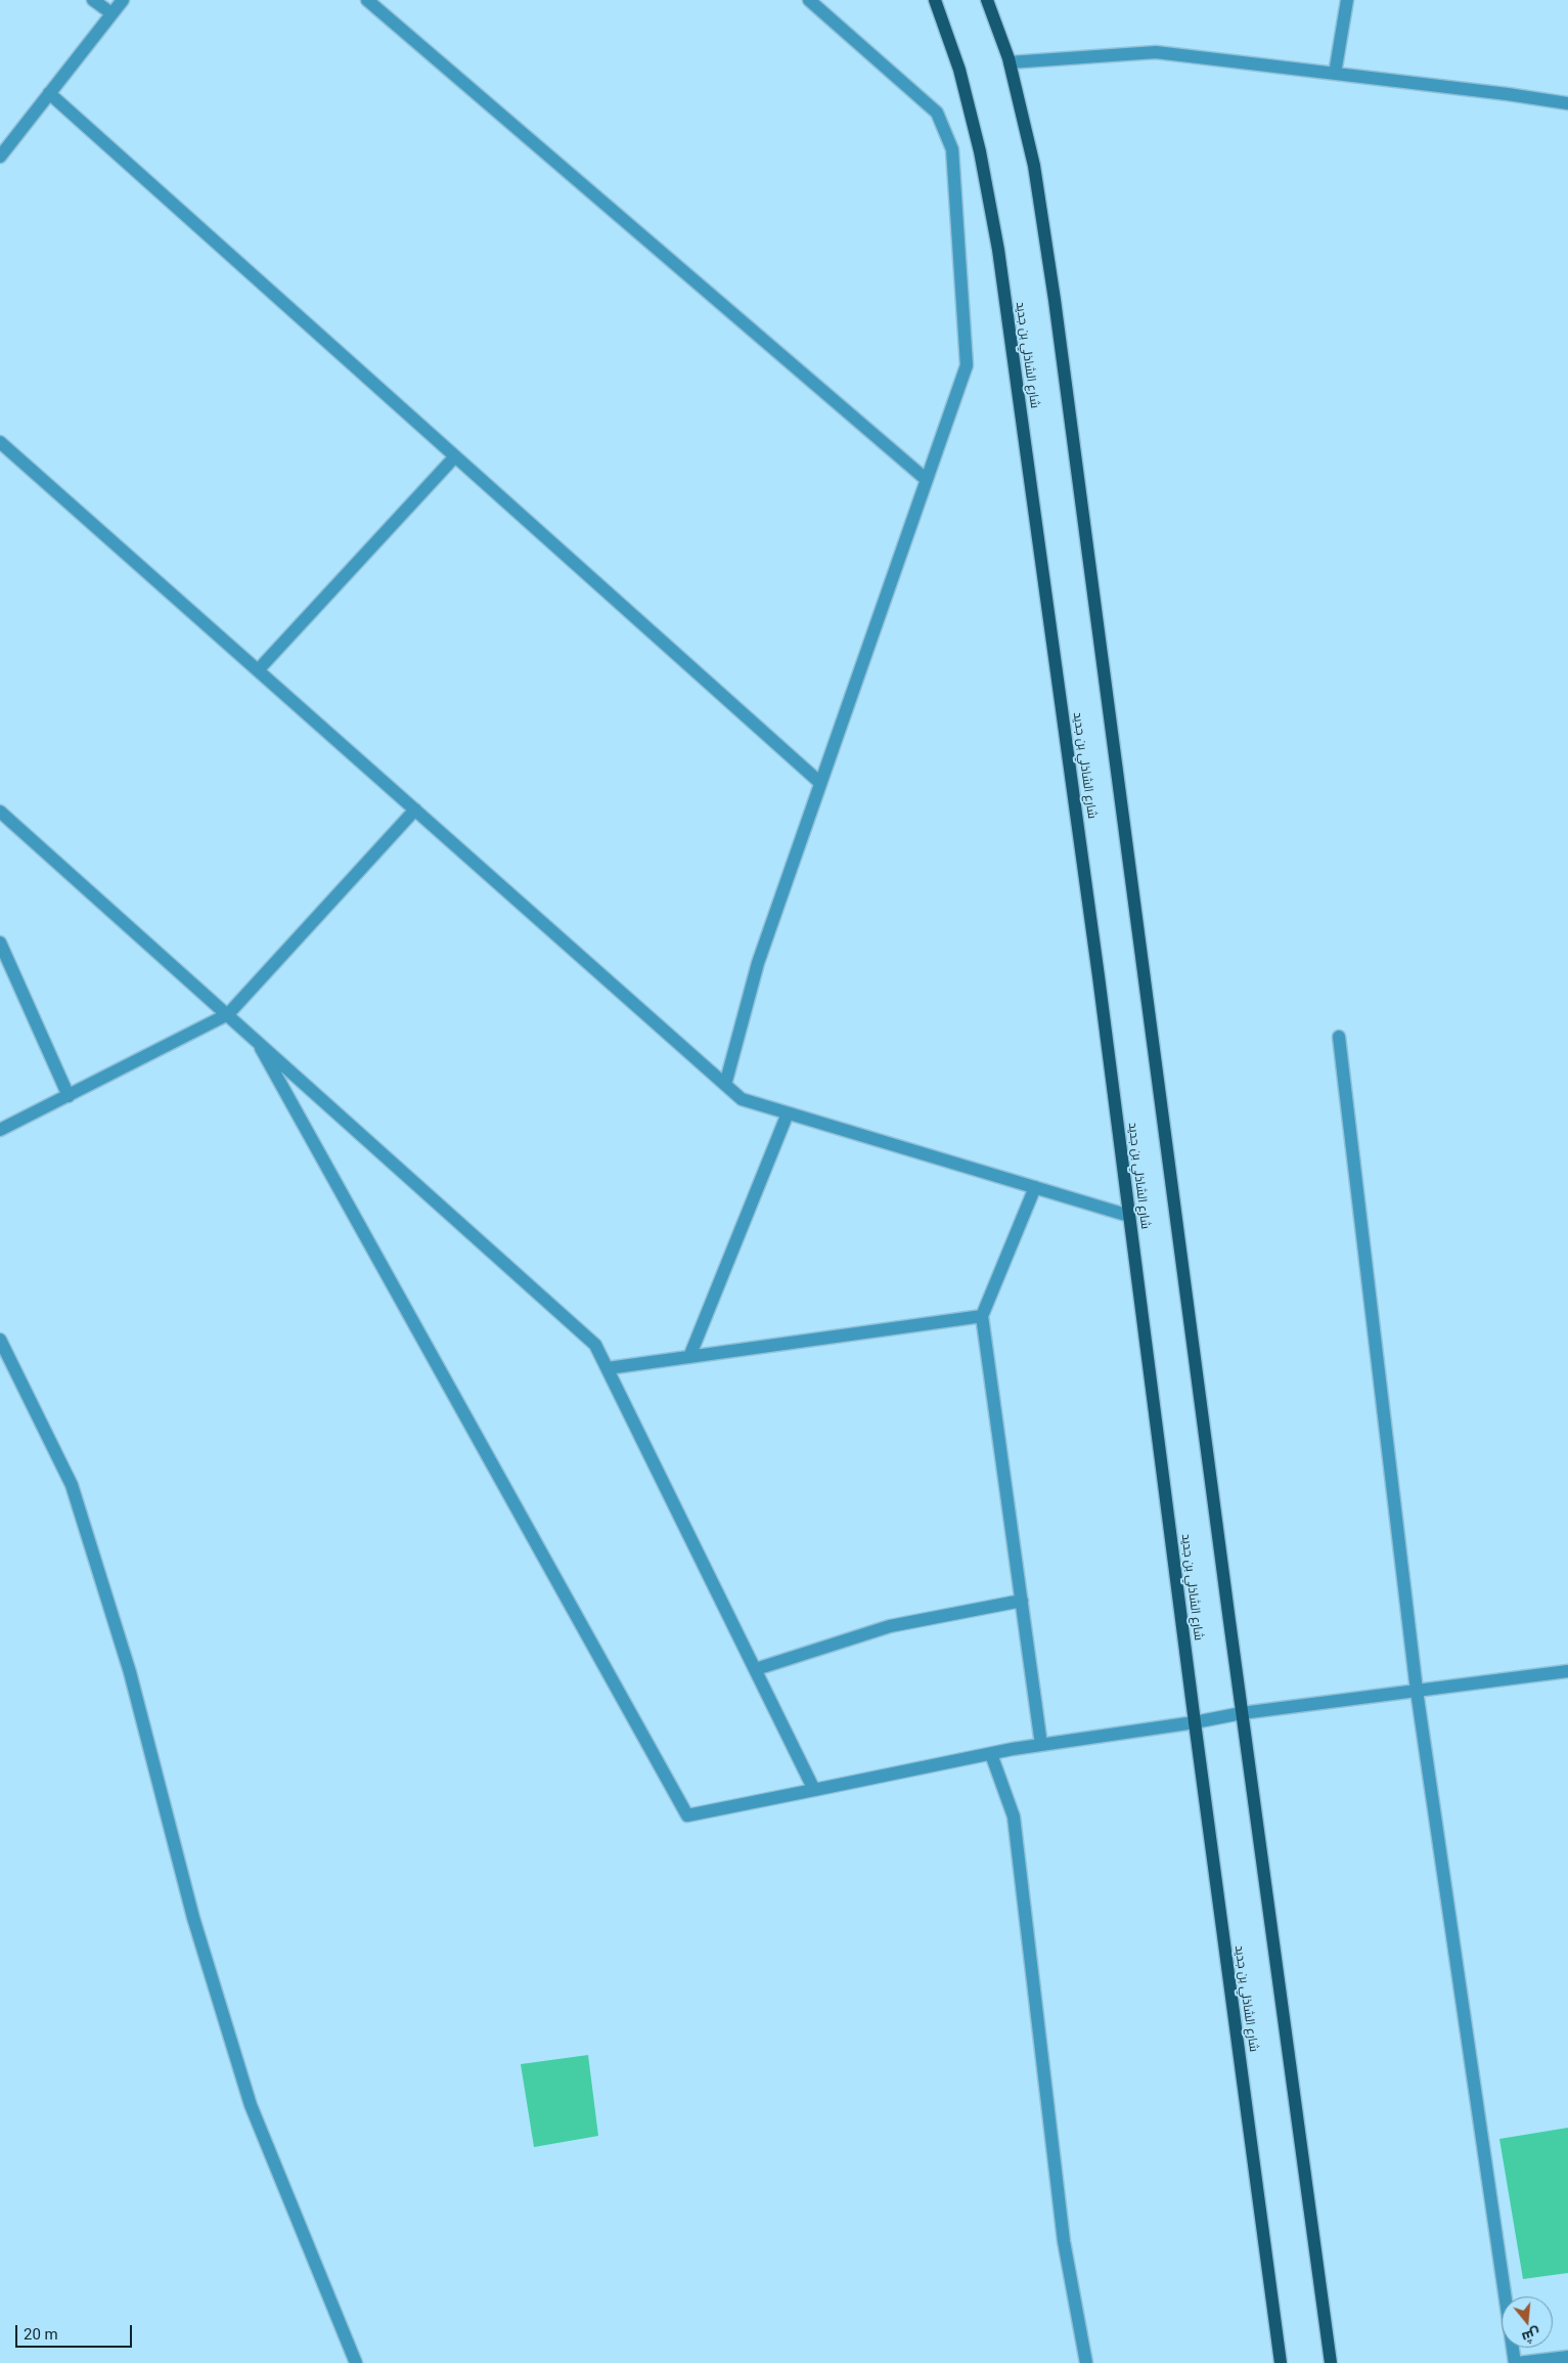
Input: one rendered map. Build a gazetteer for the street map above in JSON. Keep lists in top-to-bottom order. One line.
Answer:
{"streets":{"main road":["شارع الشاذلي بن جديد"]},"scale_bar":"20 m","north":"bottom"}
